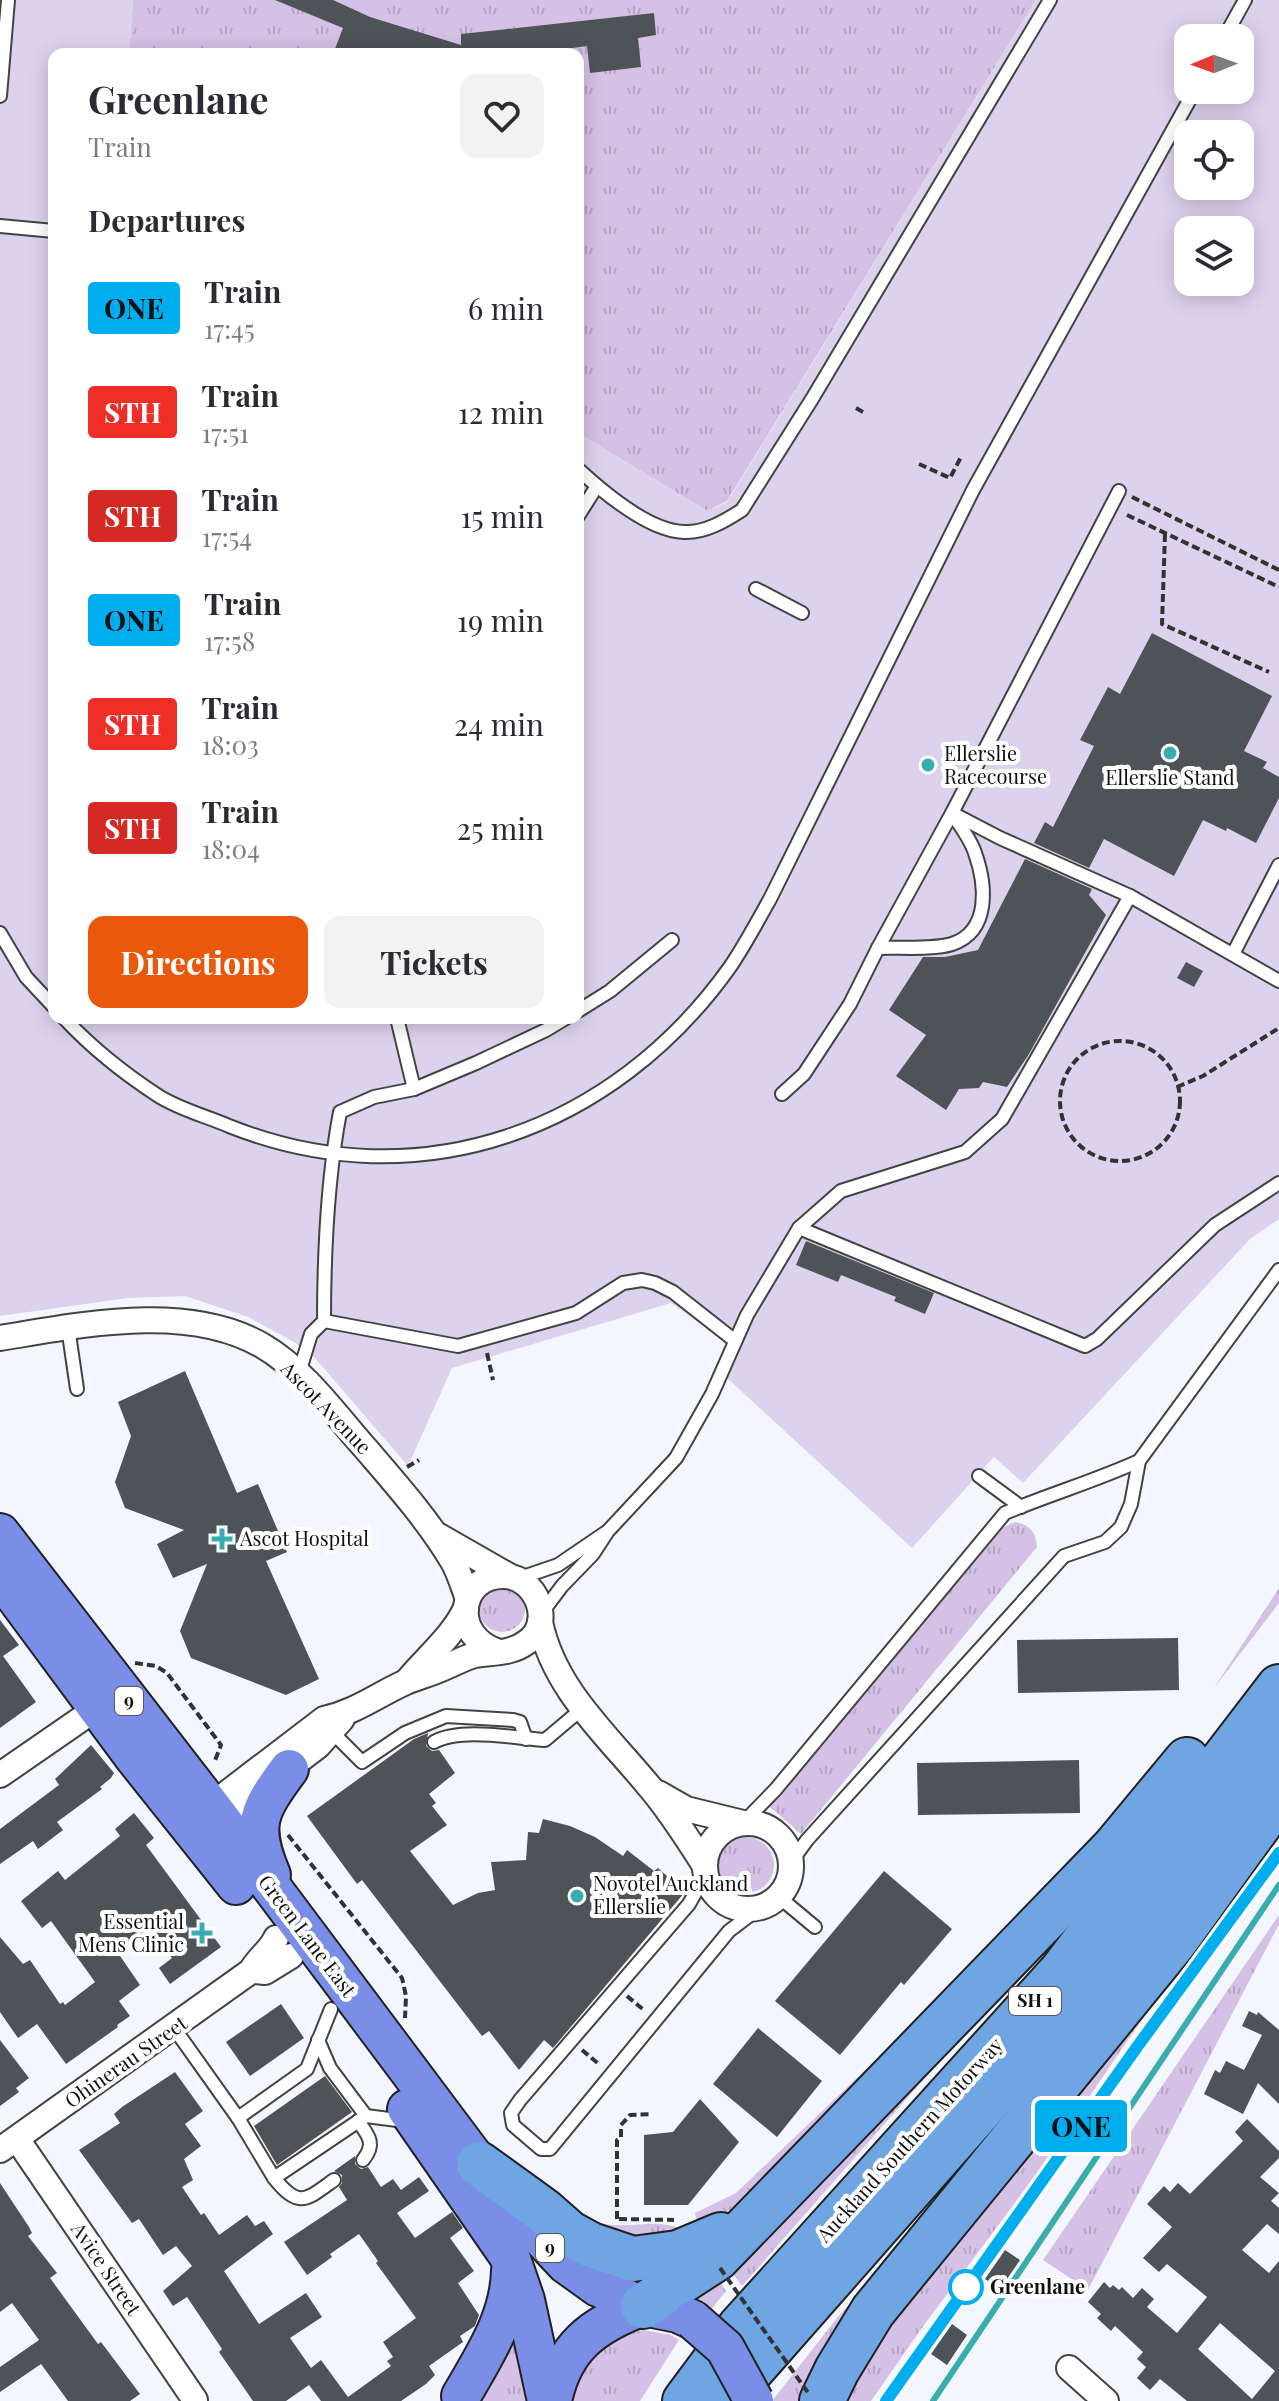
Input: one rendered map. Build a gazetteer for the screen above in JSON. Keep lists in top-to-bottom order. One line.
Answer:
{"streets":{"highway":["SH 1","Auckland Southern Motorway"],"main road":["9","Green Lane East"],"street":["Ascot Avenue","Ohinerau Street","Avice Street"]},"crossings":[["Green Lane East","Ohinerau Street"],["Ohinerau Street","Avice Street"]],"places":{"other":["Ellerslie Stand","Ellerslie Racecourse","Novotel Auckland Ellerslie","Greenlane"],"health":["Ascot Hospital","Essential Mens Clinic"]},"north":"left","page":{"on_map":"ONE","heading":[["Greenlane","Train"],"Departures"],"list":[{"mark":"ONE","name":"Train","note":"17:45","value":"6 min"},{"mark":"STH","name":"Train","note":"17:51","value":"12 min"},{"mark":"STH","name":"Train","note":"17:54","value":"15 min"},{"mark":"ONE","name":"Train","note":"17:58","value":"19 min"},{"mark":"STH","name":"Train","note":"18:03","value":"24 min"},{"mark":"STH","name":"Train","note":"18:04","value":"25 min"}],"buttons":["Directions","Tickets"]}}
